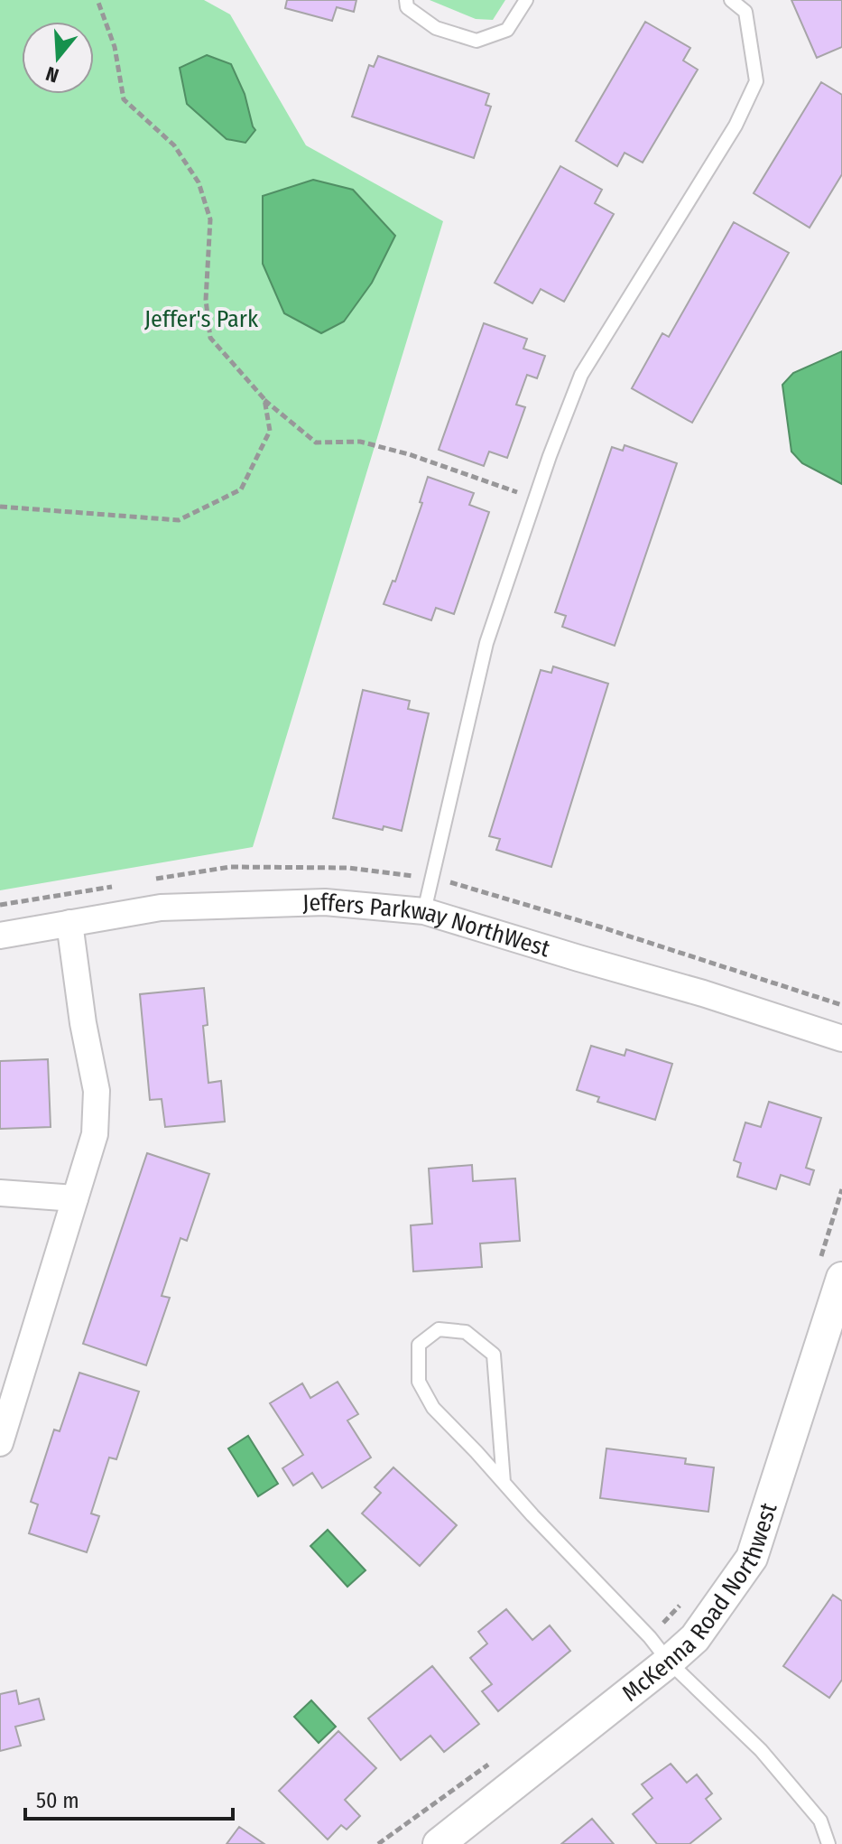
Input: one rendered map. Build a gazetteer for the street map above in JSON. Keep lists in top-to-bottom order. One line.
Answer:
{"streets":{"street":["Jeffers Parkway NorthWest","McKenna Road Northwest"]},"parks":["Jeffer's Park"],"scale_bar":"50 m","north":"bottom"}
